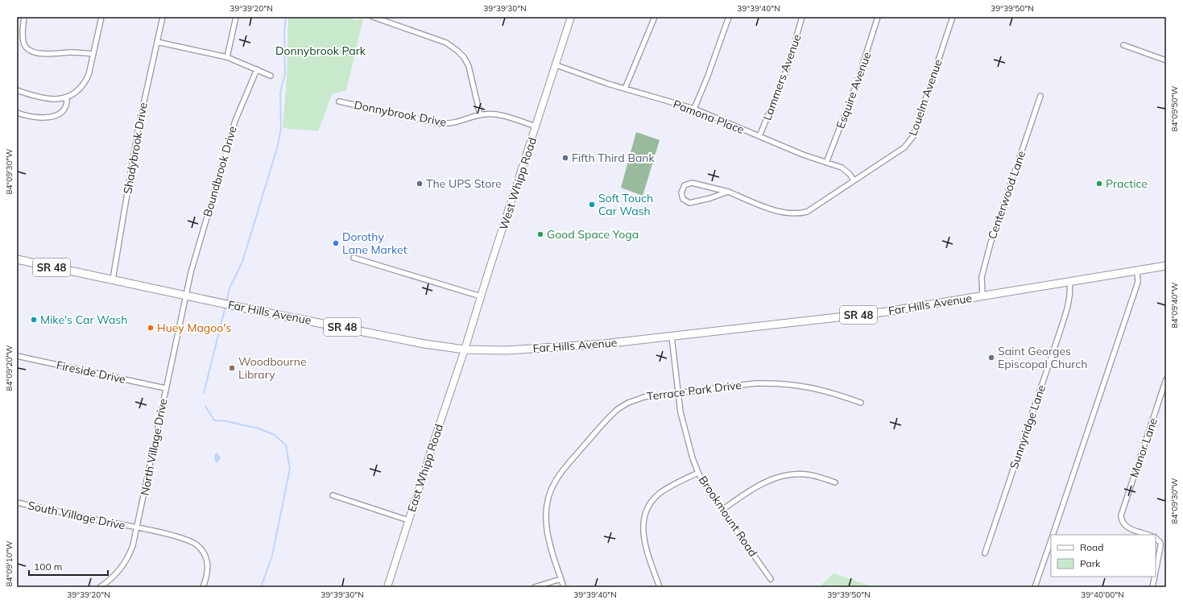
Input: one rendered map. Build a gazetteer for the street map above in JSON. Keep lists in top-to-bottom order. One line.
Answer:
{"streets":{"main road":["SR 48","Far Hills Avenue"],"street":["Lammers Avenue","Esquire Avenue","Louelm Avenue","Donnybrook Drive","Pamona Place","Shadybrook Drive","Boundbrook Drive","West Whipp Road","Centerwood Lane","Fireside Drive","Terrace Park Drive","Sunnyridge Lane","North Village Drive","Manor Lane","East Whipp Road","South Village Drive","Brookmount Road"]},"crossings":[["Lammers Avenue","Pamona Place"],["Esquire Avenue","Pamona Place"],["Louelm Avenue","Pamona Place"],["Donnybrook Drive","West Whipp Road"],["Pamona Place","West Whipp Road"],["Shadybrook Drive","Far Hills Avenue"],["Boundbrook Drive","Far Hills Avenue"],["Boundbrook Drive","North Village Drive"],["West Whipp Road","Far Hills Avenue"],["West Whipp Road","East Whipp Road"],["Centerwood Lane","Far Hills Avenue"],["Far Hills Avenue","Sunnyridge Lane"],["Far Hills Avenue","North Village Drive"],["Far Hills Avenue","East Whipp Road"],["Far Hills Avenue","Brookmount Road"],["Fireside Drive","North Village Drive"],["Terrace Park Drive","Brookmount Road"],["North Village Drive","South Village Drive"]],"parks":["Donnybrook Park"],"places":["Fifth Third Bank","The UPS Store","Practice","Soft Touch Car Wash","Good Space Yoga","Dorothy Lane Market","Mike's Car Wash","Huey Magoo's","Saint Georges Episcopal Church","Woodbourne Library"],"legend":["Road","Park"],"scale_bar":"100 m","coordinates":["39°39'20\"N","39°39'30\"N","39°39'40\"N","39°39'50\"N","84°09'50\"W","84°09'30\"W","84°09'40\"W","84°09'20\"W","84°09'10\"W","39°40'00\"N"]}
